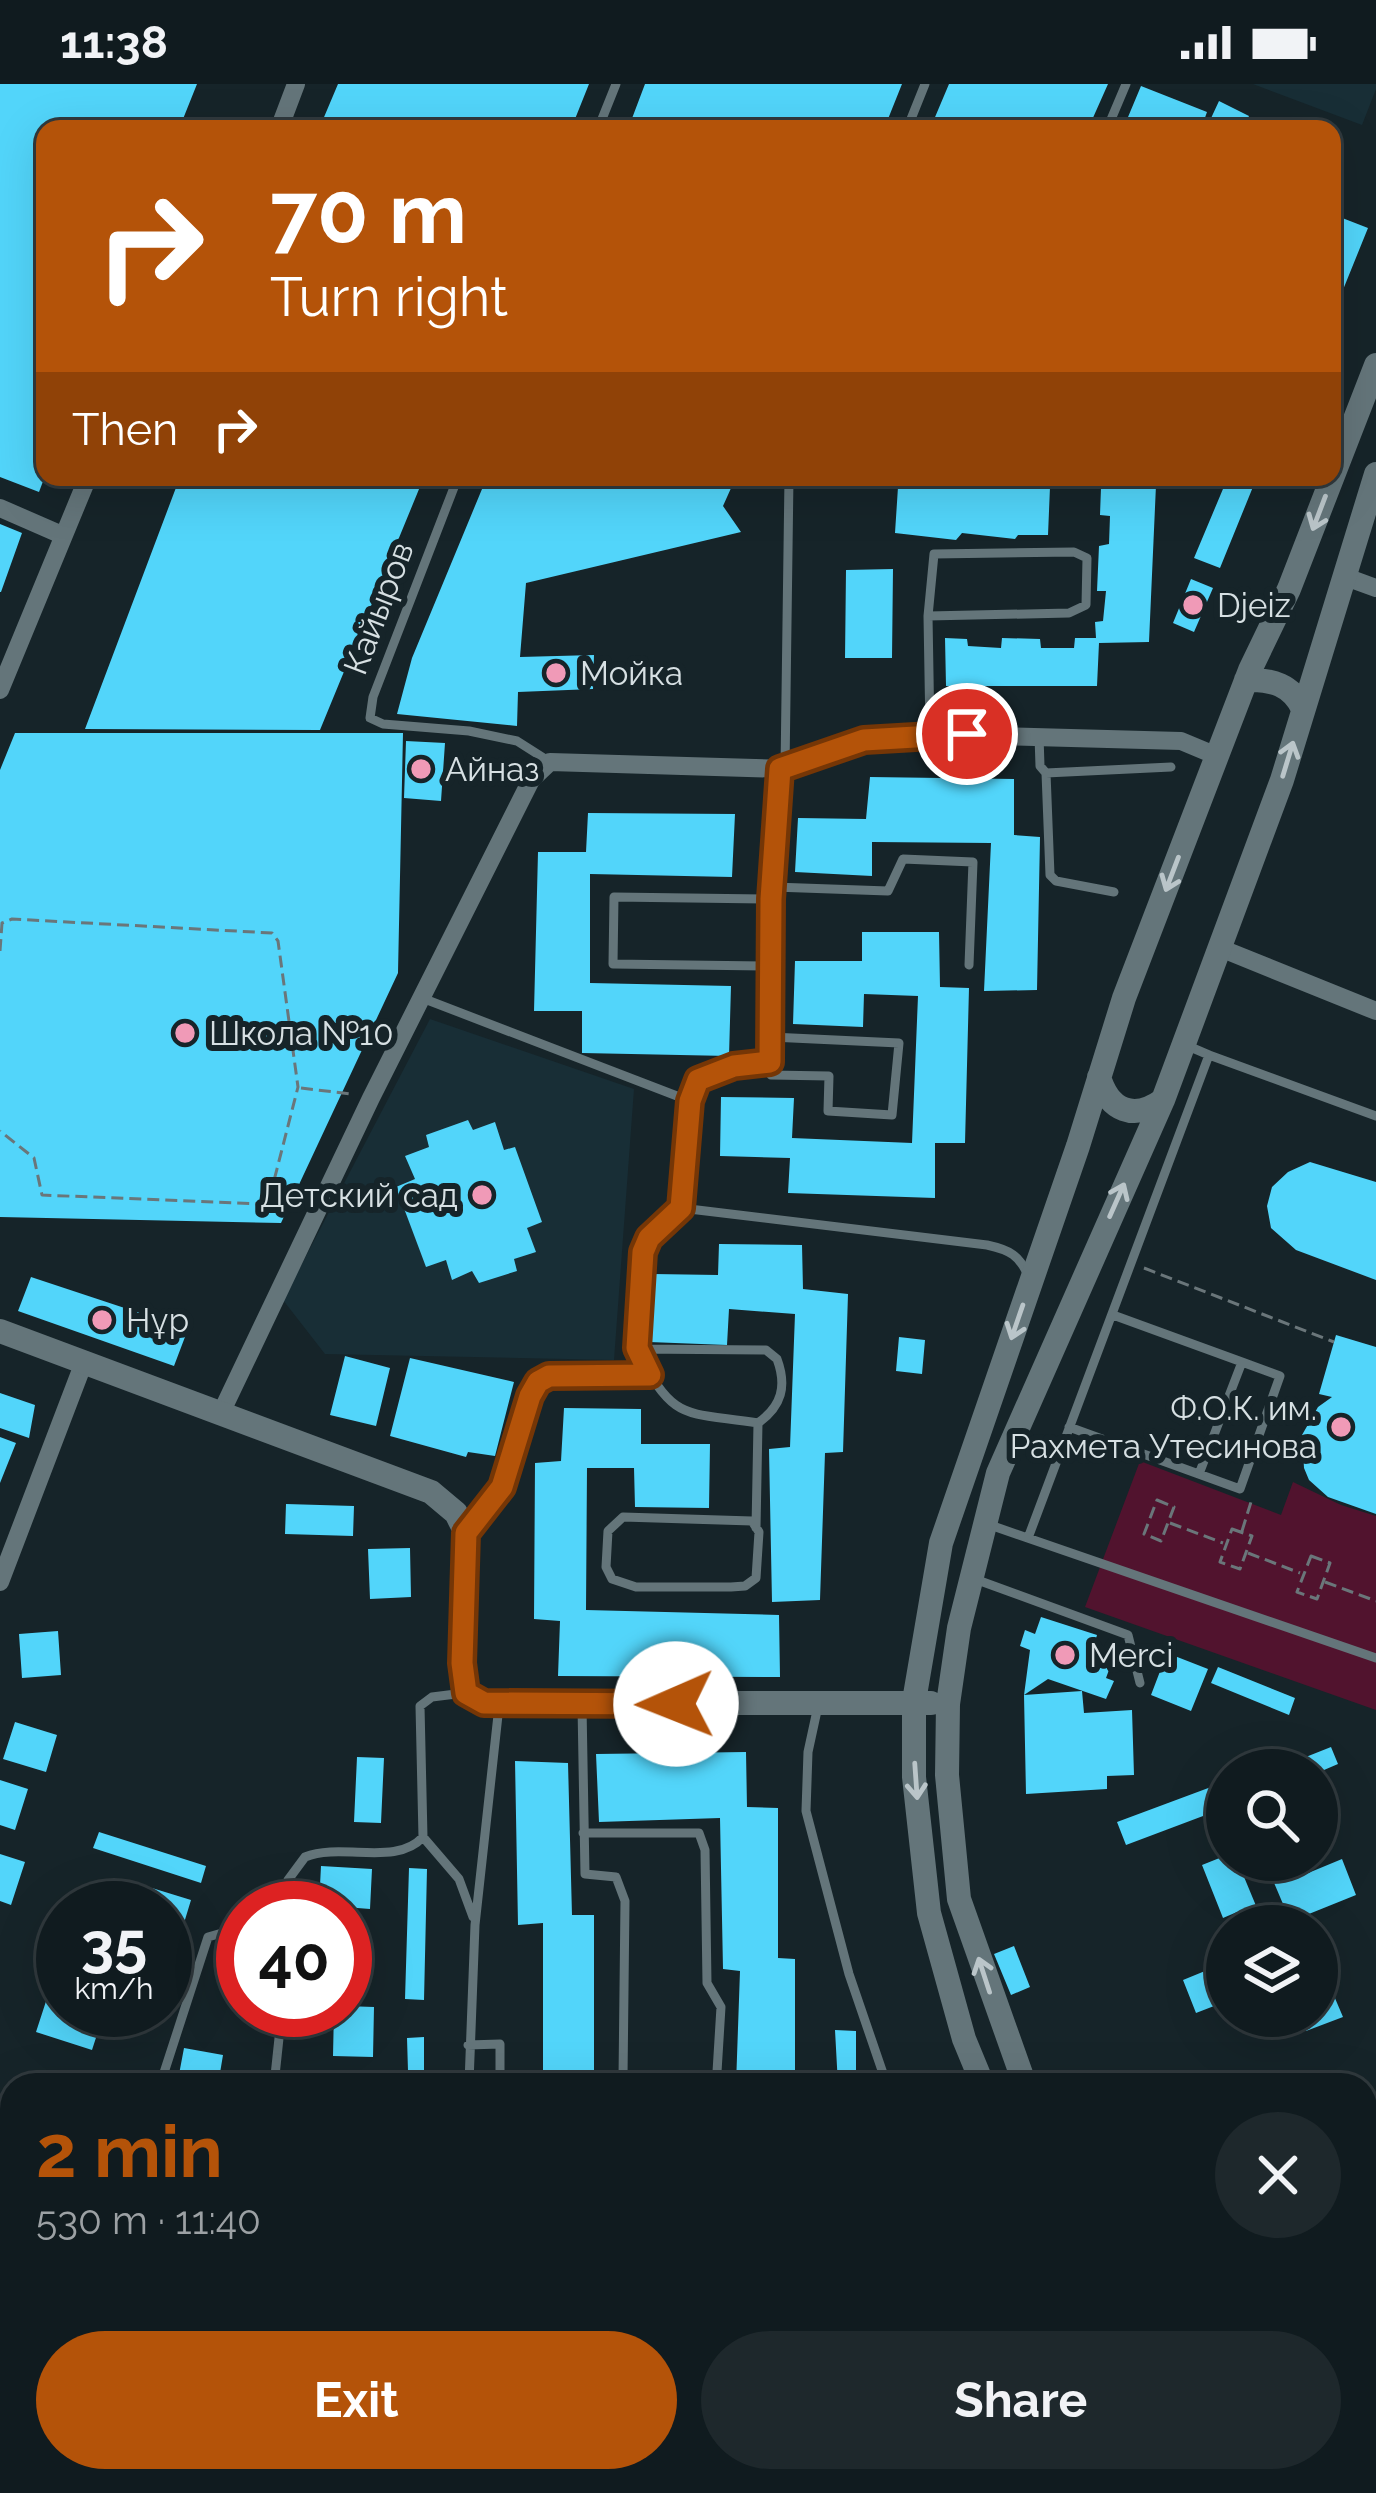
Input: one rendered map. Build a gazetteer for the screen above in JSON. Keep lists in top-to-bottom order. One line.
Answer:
{"streets":{"lane":["Кайыров"]},"places":["Djeiz","Мойка","Айназ","Школа №10","Детский сад","Нұр","Ф.О.К. им. Рахмета Утесинова","Merci"],"page":{"status":"11:38","turn":["70 m","Turn right"],"then":"Then","speed":"35 km/h","limit":"40","heading":["2 min","530 m · 11:40"],"buttons":["Exit","Share"]}}
